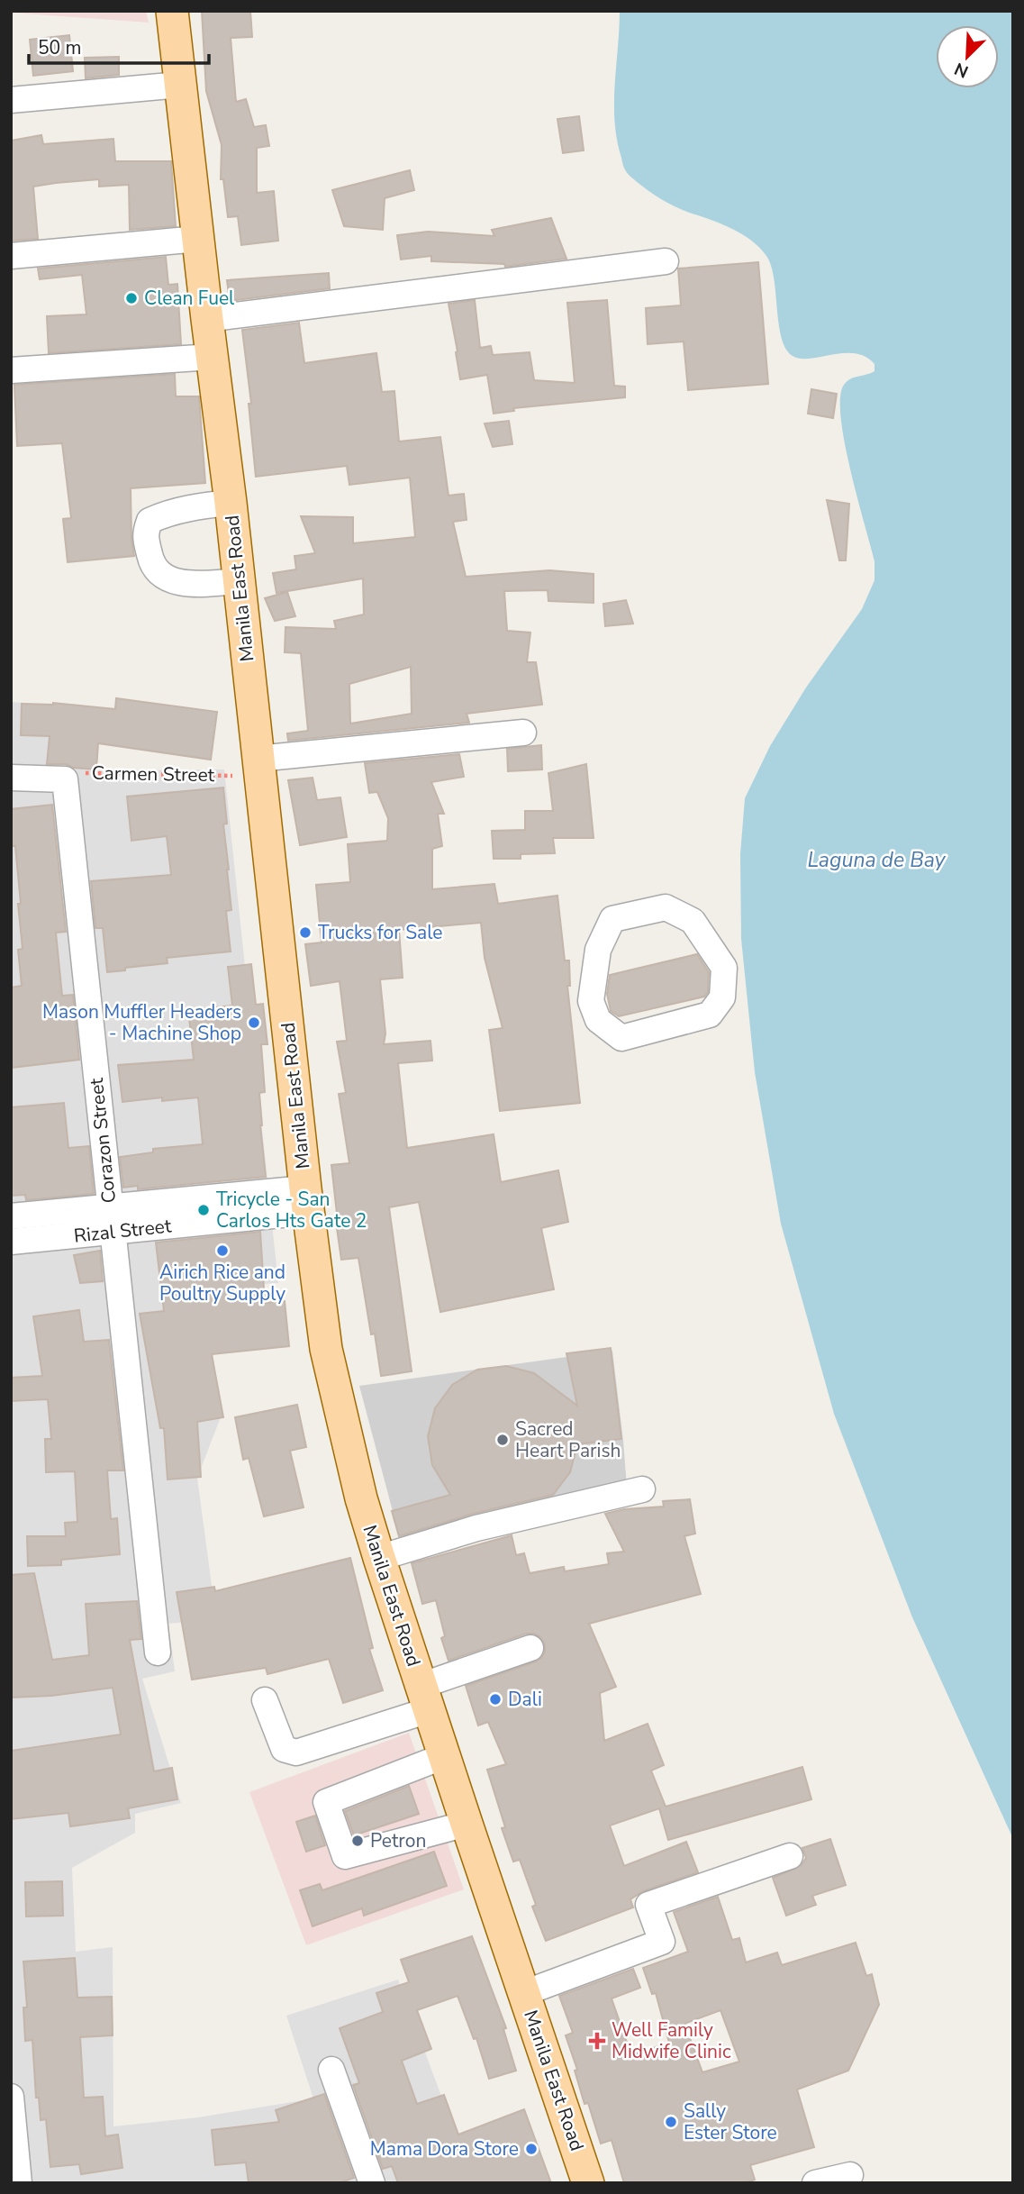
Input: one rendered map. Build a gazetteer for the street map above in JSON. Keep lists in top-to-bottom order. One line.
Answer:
{"streets":{"main road":["Manila East Road"],"street":["Carmen Street","Corazon Street","Rizal Street"]},"crossings":[["Manila East Road","Carmen Street"],["Manila East Road","Rizal Street"],["Carmen Street","Corazon Street"],["Corazon Street","Rizal Street"]],"water":["Laguna de Bay"],"places":{"other":["Clean Fuel","Trucks for Sale","Mason Muffler Headers - Machine Shop","Tricycle - San Carlos Hts Gate 2","Airich Rice and Poultry Supply","Sacred Heart Parish","Dali","Petron","Sally Ester Store","Mama Dora Store"],"health":["Well Family Midwife Clinic"]},"scale_bar":"50 m","north":"bottom left"}
